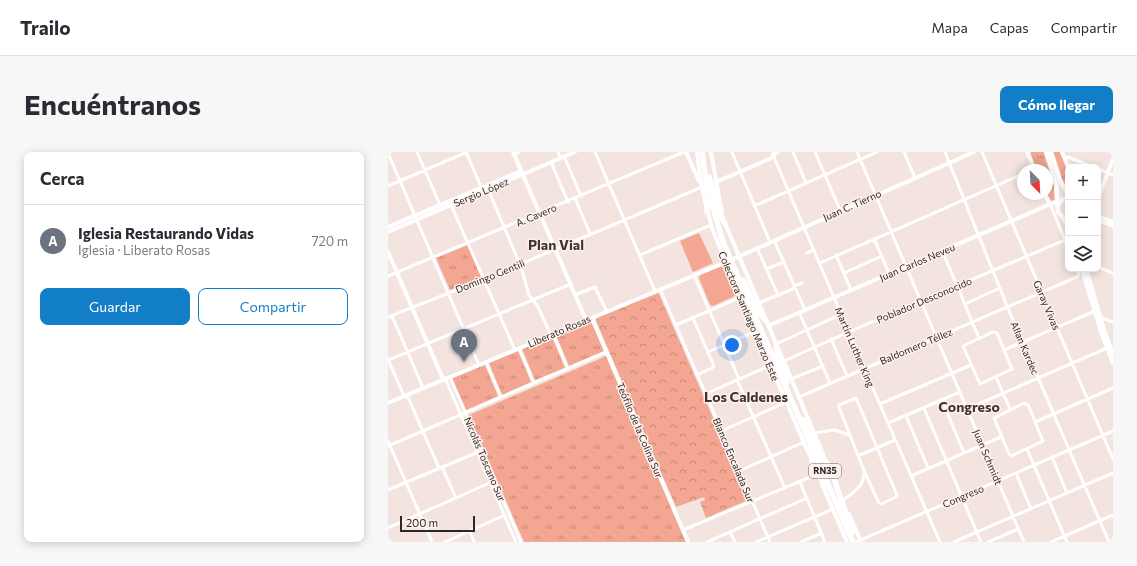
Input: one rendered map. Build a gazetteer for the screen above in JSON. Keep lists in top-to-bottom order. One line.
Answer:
{"streets":{"highway":["RN35"],"street":["Sergio López","Juan C. Tierno","A. Cavero","Juan Carlos Neveu","Domingo Gentili","Poblador Desconocido","Garay Vivas","Colectora Santiago Marzo Este","Liberato Rosas","Baldomero Téllez","Martin Luther King","Allan Kardec","Teófilo de la Colina Sur","Juan Schmidt","Nicolás Toscano Sur","Blanco Encalada Sur","Congreso"]},"crossings":[["Juan C. Tierno","Colectora Santiago Marzo Este"],["Juan C. Tierno","Liberato Rosas"],["Juan C. Tierno","Martin Luther King"],["Juan C. Tierno","Allan Kardec"],["Juan C. Tierno","Juan Schmidt"],["Juan C. Tierno","RN35"],["A. Cavero","Nicolás Toscano Sur"],["Juan Carlos Neveu","Garay Vivas"],["Juan Carlos Neveu","Colectora Santiago Marzo Este"],["Juan Carlos Neveu","Martin Luther King"],["Juan Carlos Neveu","Allan Kardec"],["Juan Carlos Neveu","Juan Schmidt"],["Domingo Gentili","Colectora Santiago Marzo Este"],["Domingo Gentili","Nicolás Toscano Sur"],["Poblador Desconocido","Garay Vivas"],["Poblador Desconocido","Colectora Santiago Marzo Este"],["Poblador Desconocido","Martin Luther King"],["Poblador Desconocido","Allan Kardec"],["Poblador Desconocido","Juan Schmidt"],["Garay Vivas","Baldomero Téllez"],["Garay Vivas","Congreso"],["Colectora Santiago Marzo Este","Liberato Rosas"],["Colectora Santiago Marzo Este","Baldomero Téllez"],["Colectora Santiago Marzo Este","RN35"],["Colectora Santiago Marzo Este","Congreso"],["Liberato Rosas","Teófilo de la Colina Sur"],["Liberato Rosas","Nicolás Toscano Sur"],["Liberato Rosas","Blanco Encalada Sur"],["Liberato Rosas","RN35"],["Baldomero Téllez","Martin Luther King"],["Baldomero Téllez","Allan Kardec"],["Baldomero Téllez","Juan Schmidt"],["Baldomero Téllez","Blanco Encalada Sur"],["Baldomero Téllez","RN35"],["Martin Luther King","Congreso"],["Allan Kardec","Congreso"],["Juan Schmidt","Congreso"],["RN35","Congreso"]],"districts":["Plan Vial","Los Caldenes","Congreso"],"scale_bar":"200 m","north":"bottom right","page":{"header":"Trailo","nav":["Mapa","Capas","Compartir"],"buttons":["Cómo llegar",["Guardar","Compartir"]],"title":"Encuéntranos","heading":"Cerca","map_buttons":["+","−"],"list":[{"mark":"A","name":"Iglesia Restaurando Vidas","note":"Iglesia · Liberato Rosas","value":"720 m"}],"pins":"A","scale":"200 m"}}
